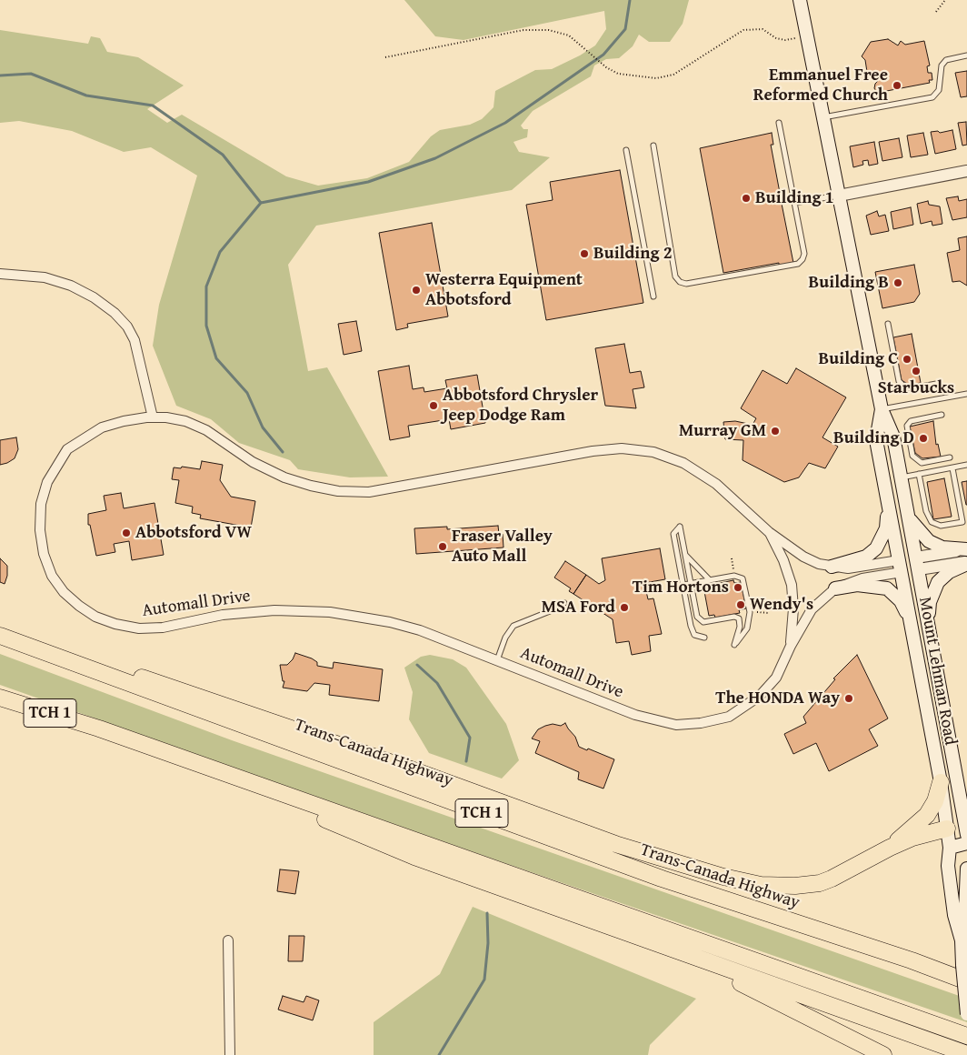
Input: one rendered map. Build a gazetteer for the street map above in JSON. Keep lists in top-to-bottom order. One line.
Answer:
{"streets":{"highway":["TCH 1","Trans-Canada Highway"],"main road":["Mount Lehman Road"],"street":["Automall Drive"]},"crossings":[["Automall Drive","Mount Lehman Road"]],"places":["Emmanuel Free Reformed Church","Building 1","Building 2","Building B","Westerra Equipment Abbotsford","Building C","Starbucks","Abbotsford Chrysler Jeep Dodge Ram","Murray GM","Building D","Abbotsford VW","Fraser Valley Auto Mall","Tim Hortons","Wendy's","MSA Ford","The HONDA Way"]}
